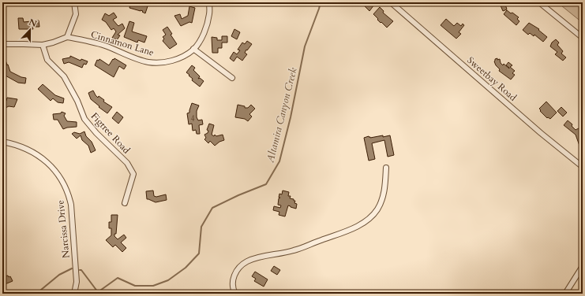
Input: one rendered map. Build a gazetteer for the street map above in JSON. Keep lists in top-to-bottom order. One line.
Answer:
{"streets":{"street":["Cinnamon Lane","Sweetbay Road","Figtree Road","Narcissa Drive"]},"water":["Altamira Canyon Creek"],"house_numbers":["4"],"north":"top"}
